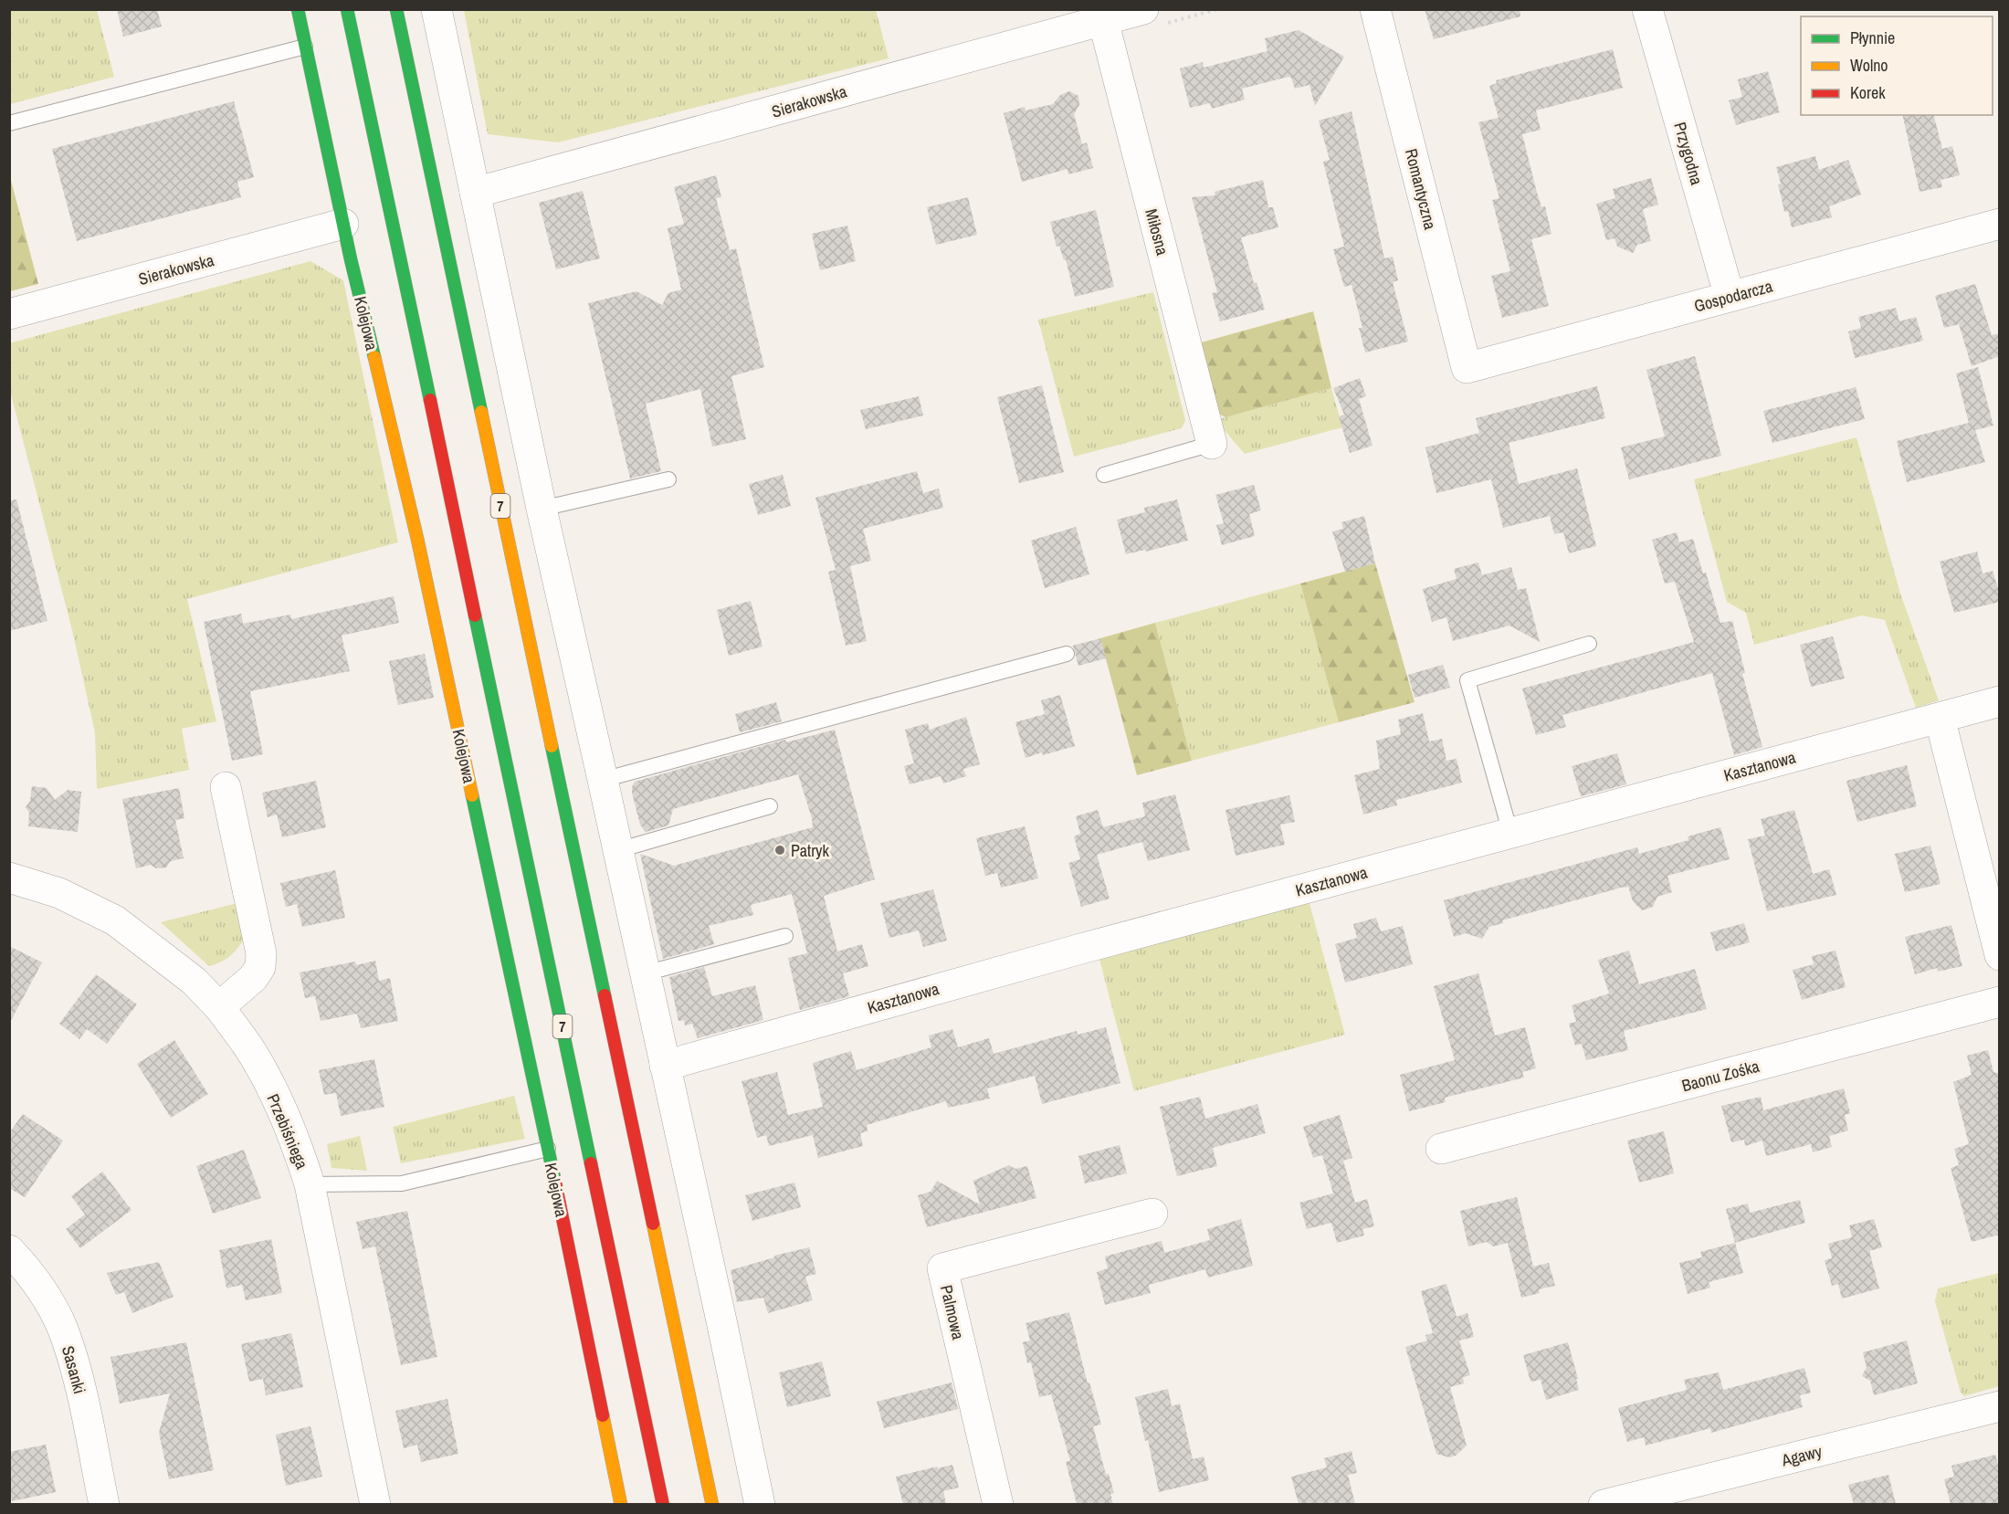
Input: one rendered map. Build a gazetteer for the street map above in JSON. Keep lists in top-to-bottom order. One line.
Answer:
{"streets":{"main road":["Kolejowa","7"],"street":["Sierakowska","Przygodna","Romantyczna","Miłosna","Gospodarcza","Kasztanowa","Baonu Zośka","Przebiśniega","Palmowa","Sasanki","Agawy"]},"crossings":[["Sierakowska","Miłosna"],["Sierakowska","Kolejowa"],["Przygodna","Gospodarcza"],["Romantyczna","Gospodarcza"]],"places":["Patryk"],"legend":["Płynnie","Wolno","Korek"]}
